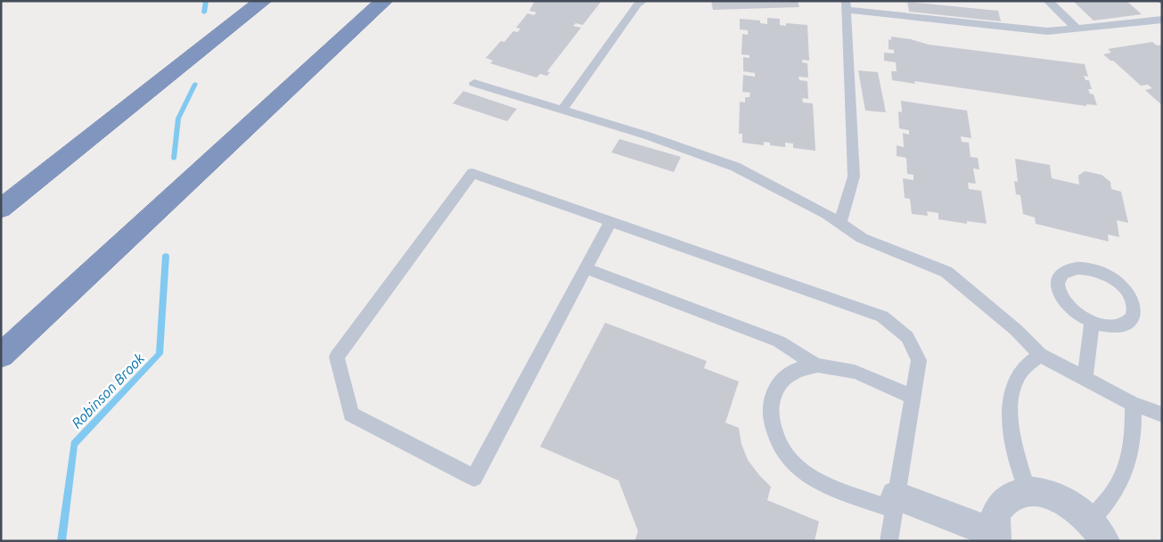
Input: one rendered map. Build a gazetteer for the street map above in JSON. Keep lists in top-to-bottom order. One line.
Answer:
{"water":["Robinson Brook"]}
